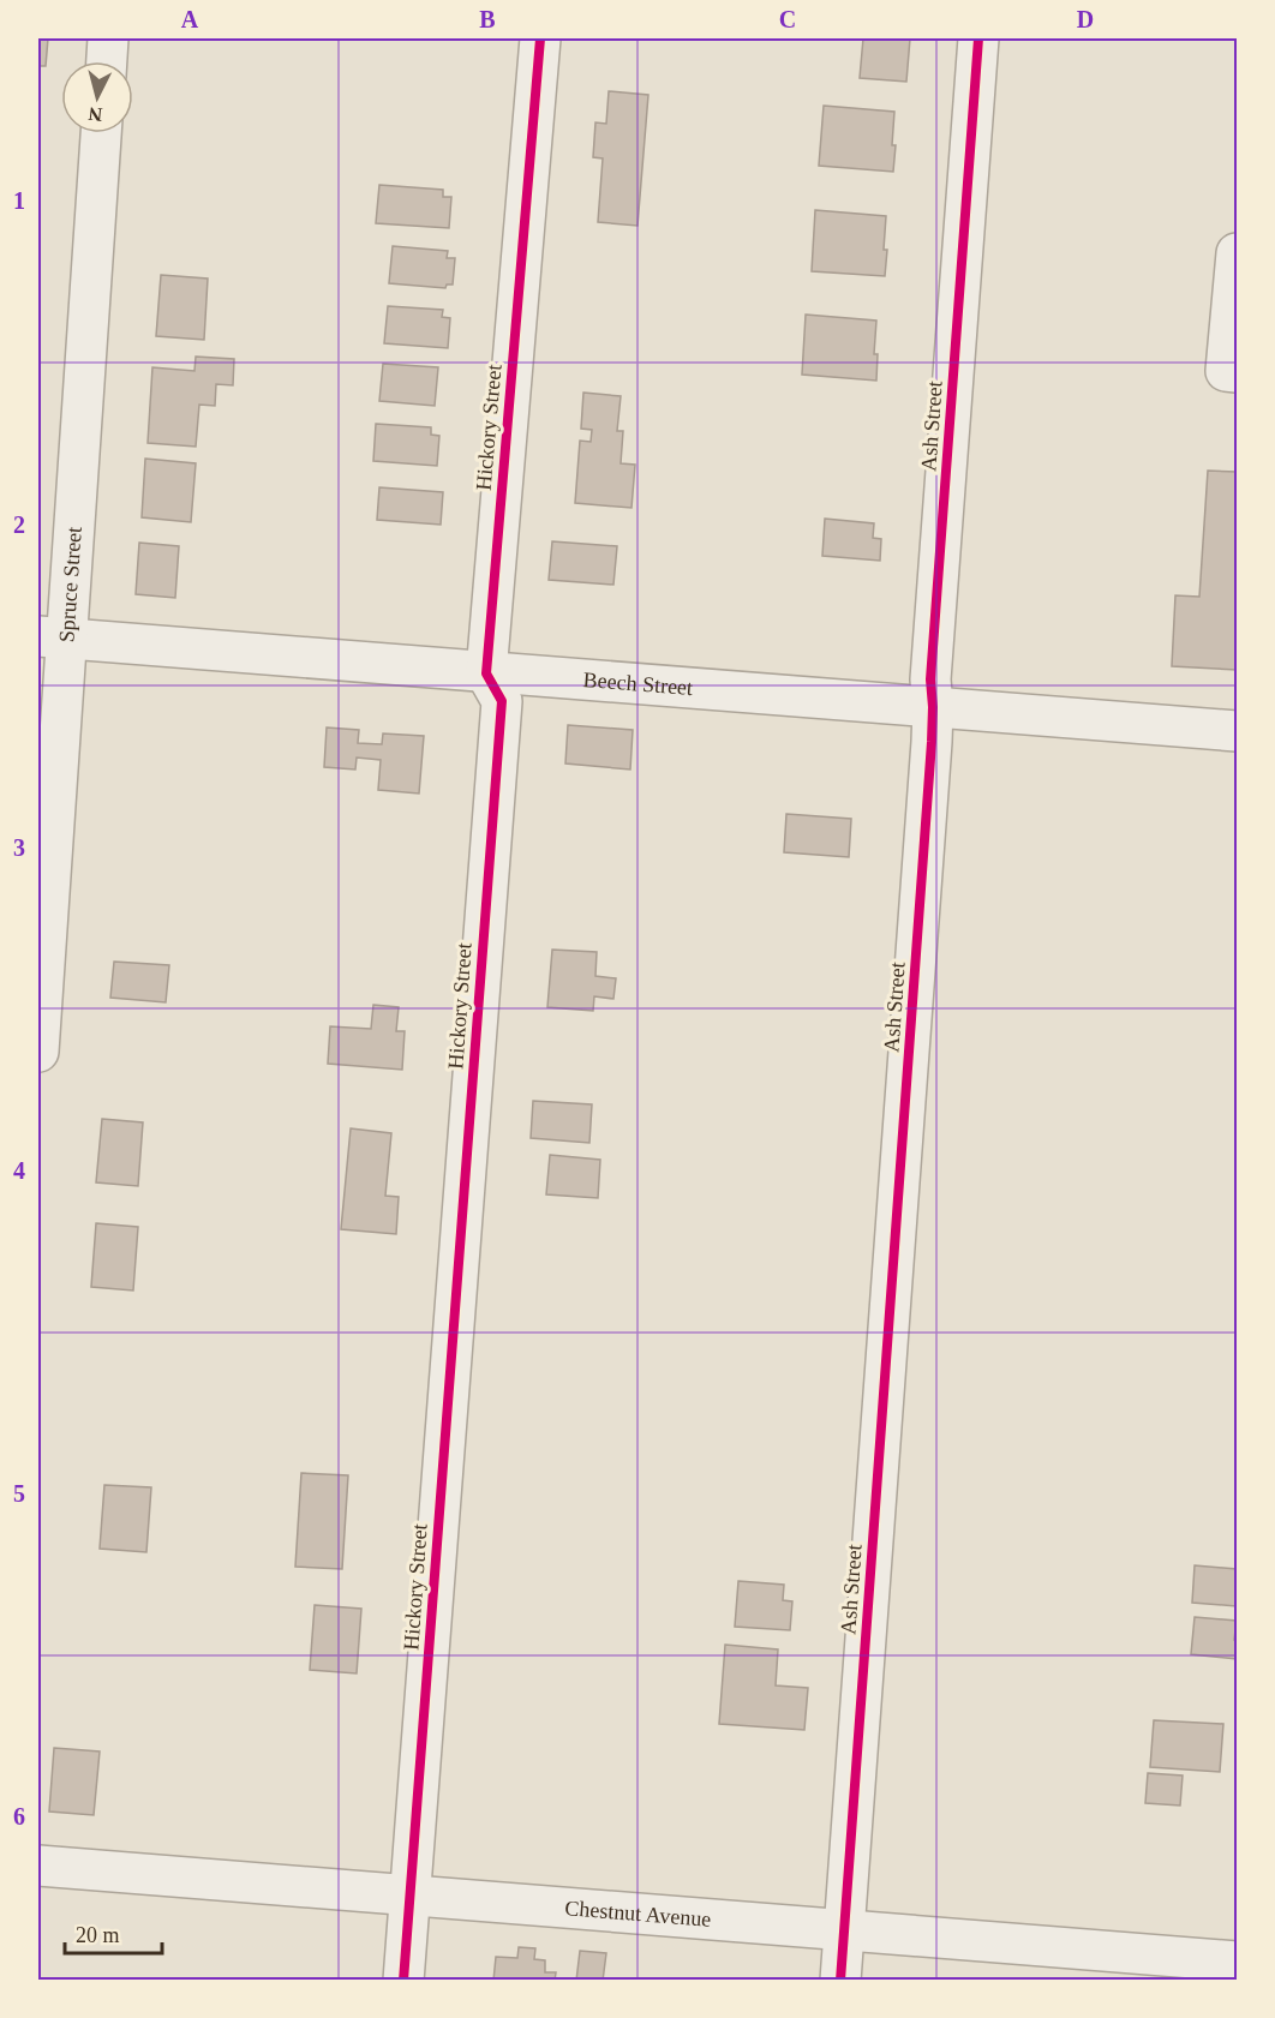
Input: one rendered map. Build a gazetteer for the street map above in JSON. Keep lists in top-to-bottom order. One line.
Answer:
{"streets":{"street":["Ash Street","Hickory Street","Spruce Street","Beech Street","Chestnut Avenue"]},"crossings":[["Ash Street","Beech Street"],["Ash Street","Chestnut Avenue"],["Hickory Street","Beech Street"],["Hickory Street","Chestnut Avenue"],["Spruce Street","Beech Street"]],"scale_bar":"20 m","north":"bottom","grid":{"columns":["A","B","C","D"],"rows":["1","2","3","4","5","6"]}}
